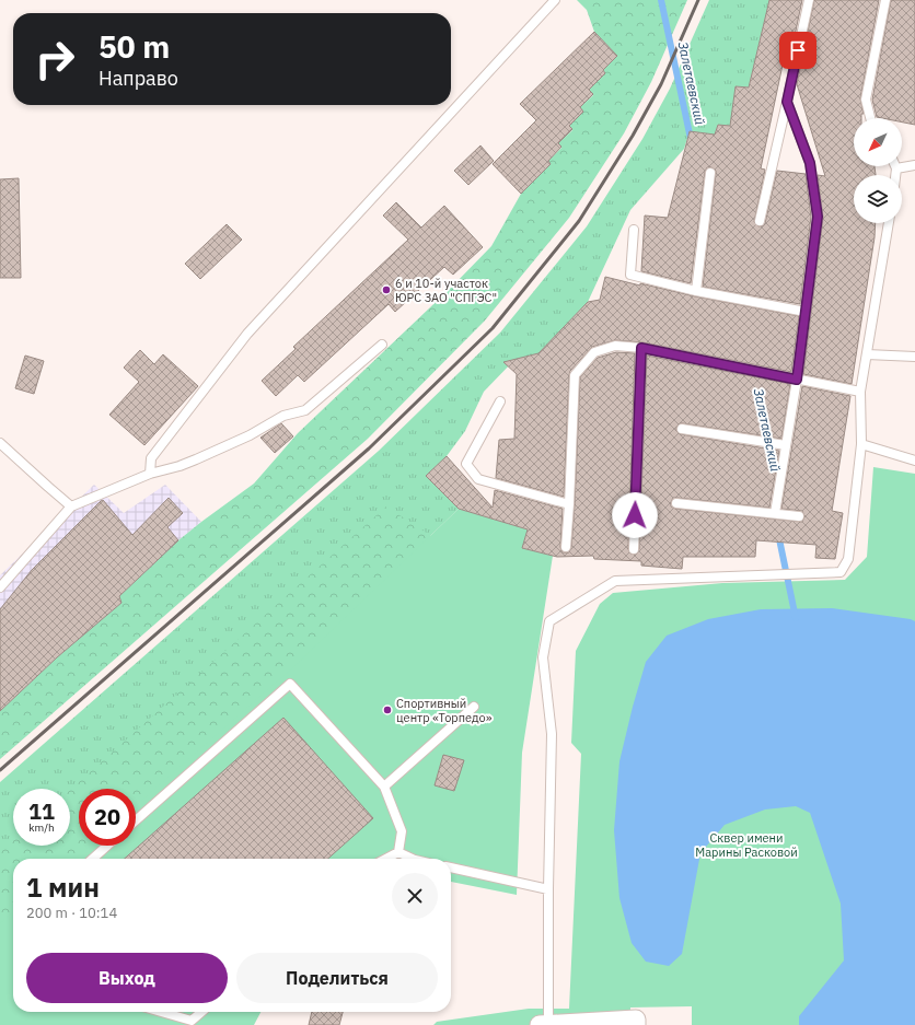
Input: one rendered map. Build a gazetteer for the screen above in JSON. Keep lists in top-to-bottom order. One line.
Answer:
{"water":["Залетаевский"],"parks":["Сквер имени Марины Расковой"],"places":["6 и 10-й участок ЮРС ЗАО \"СПГЭС\"","Спортивный центр «Торпедо»"],"north":"bottom left","page":{"turn":["50 m","Направо"],"speed":"11 km/h","limit":"20","heading":["1 мин","200 m · 10:14"],"buttons":["Выход","Поделиться"]}}
